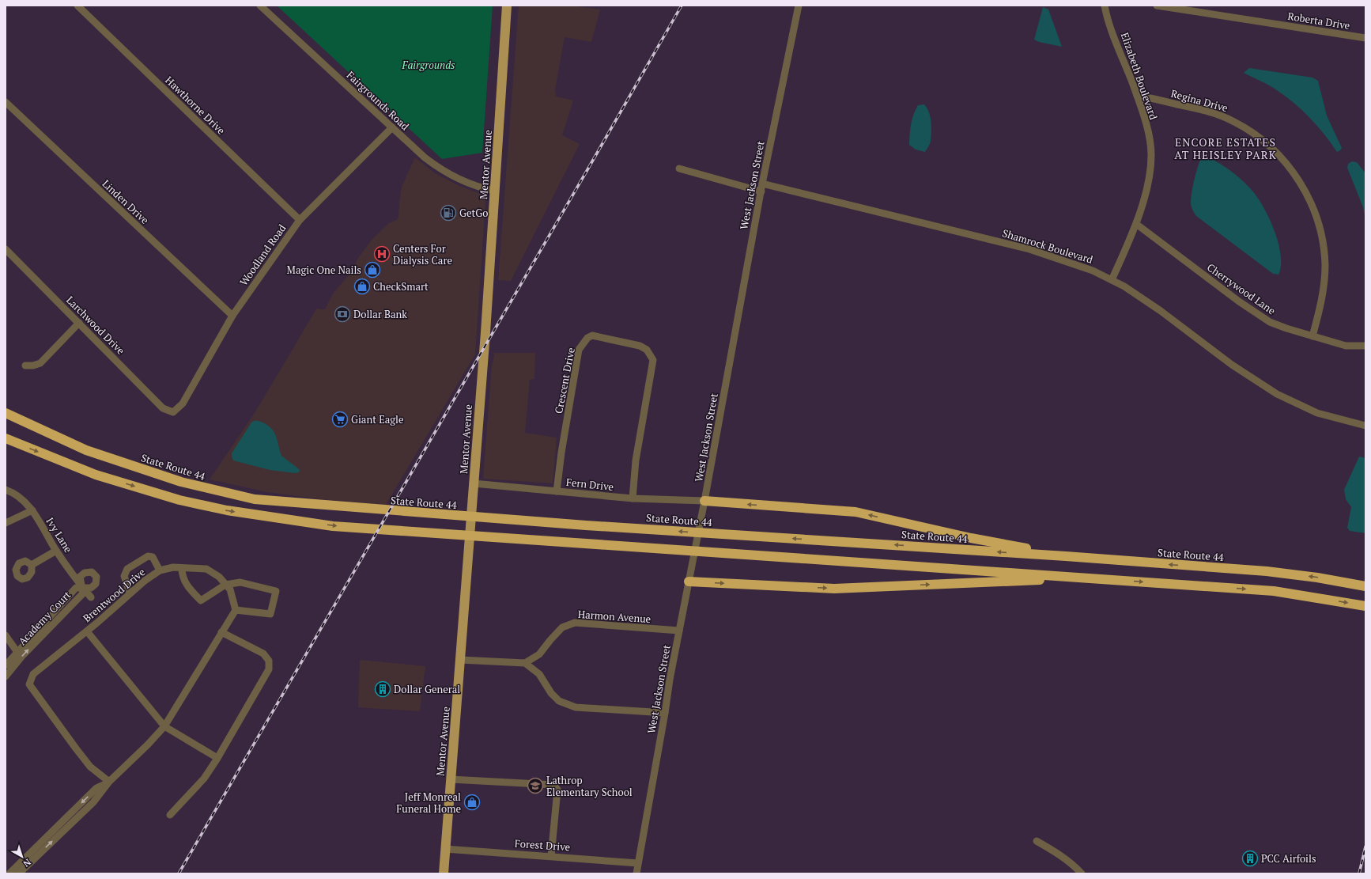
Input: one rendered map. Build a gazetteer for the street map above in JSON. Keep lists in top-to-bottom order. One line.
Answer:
{"streets":{"highway":["State Route 44"],"main road":["Mentor Avenue"],"street":["Roberta Drive","Elizabeth Boulevard","Fairgrounds Road","Regina Drive","Hawthorne Drive","West Jackson Street","Linden Drive","Shamrock Boulevard","Woodland Road","Cherrywood Lane","Larchwood Drive","Crescent Drive","Fern Drive","Ivy Lane","Brentwood Drive","Harmon Avenue","Academy Court","Forest Drive"]},"crossings":[["Elizabeth Boulevard","Regina Drive"],["Elizabeth Boulevard","Shamrock Boulevard"],["Elizabeth Boulevard","Cherrywood Lane"],["Fairgrounds Road","Mentor Avenue"],["Fairgrounds Road","Woodland Road"],["Regina Drive","Cherrywood Lane"],["Hawthorne Drive","Woodland Road"],["Mentor Avenue","Fern Drive"],["Mentor Avenue","Forest Drive"],["West Jackson Street","Shamrock Boulevard"],["West Jackson Street","Fern Drive"],["West Jackson Street","Harmon Avenue"],["West Jackson Street","Forest Drive"],["Linden Drive","Woodland Road"],["Woodland Road","Larchwood Drive"],["Crescent Drive","Fern Drive"],["Ivy Lane","Academy Court"]],"districts":["ENCORE ESTATES AT HEISLEY PARK"],"parks":["Fairgrounds"],"places":{"fuel station":["GetGo"],"hospital":["Centers For Dialysis Care"],"shop":["Magic One Nails","CheckSmart","Jeff Monreal Funeral Home"],"bank":["Dollar Bank"],"supermarket":["Giant Eagle"],"building":["Dollar General","PCC Airfoils"],"school or university":["Lathrop Elementary School"]},"north":"bottom right"}
